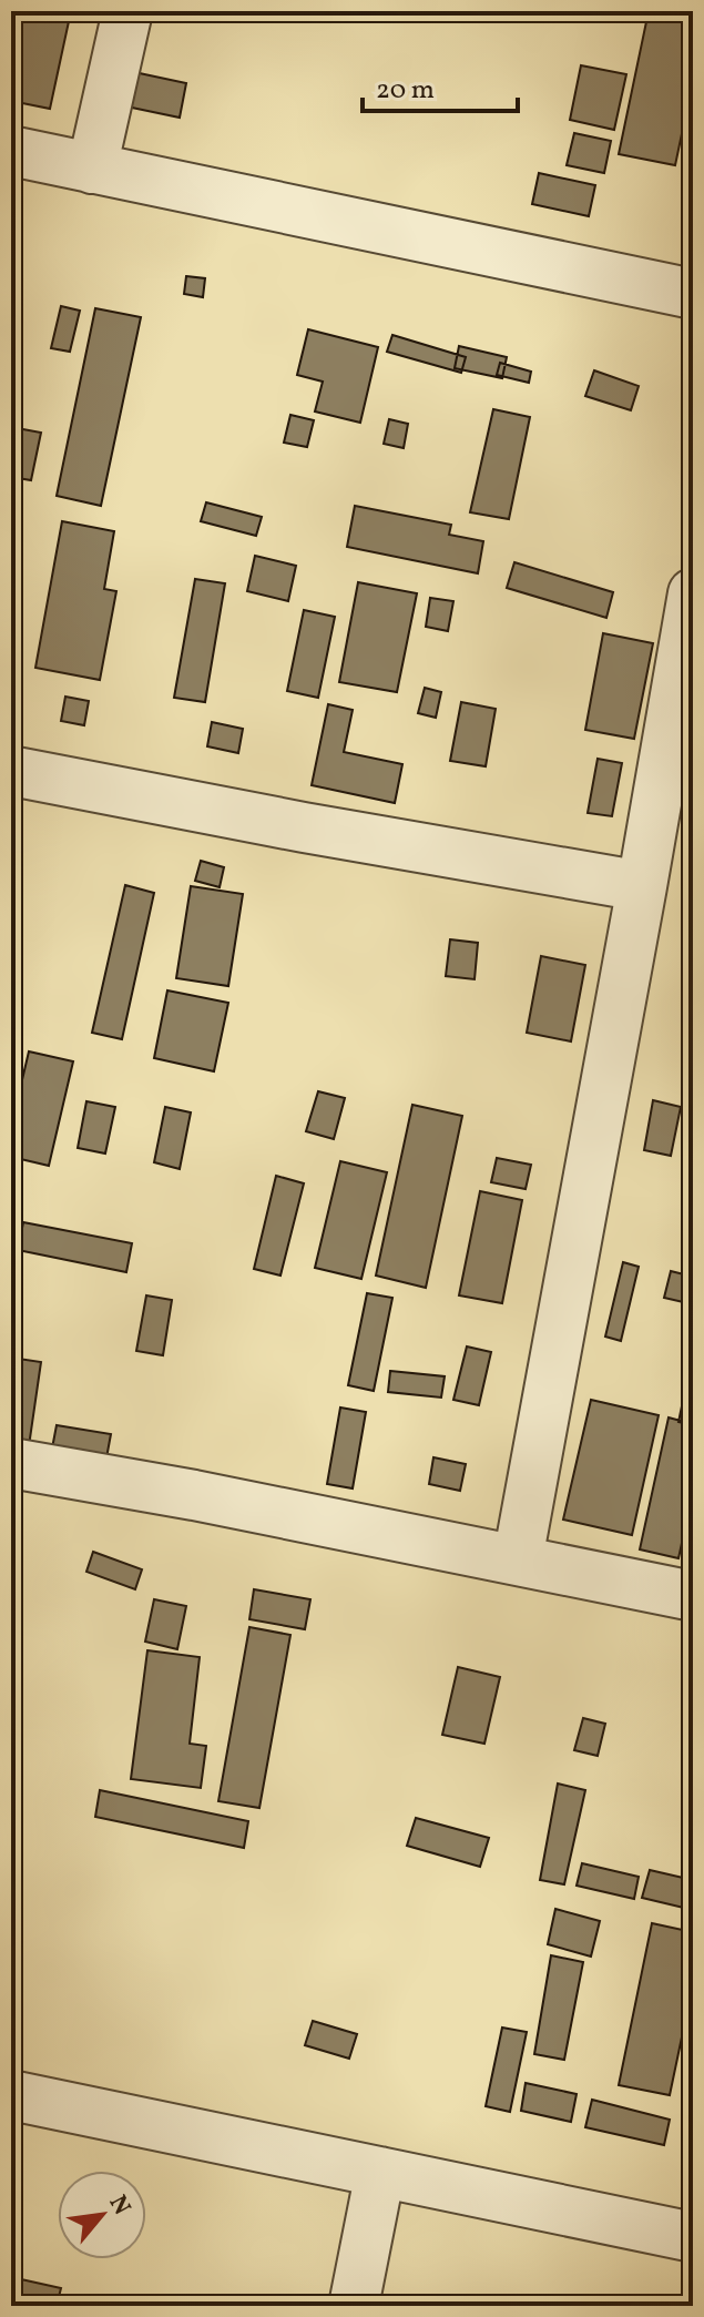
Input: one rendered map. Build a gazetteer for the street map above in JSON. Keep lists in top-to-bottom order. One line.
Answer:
{"scale_bar":"20 m","north":"top right"}
